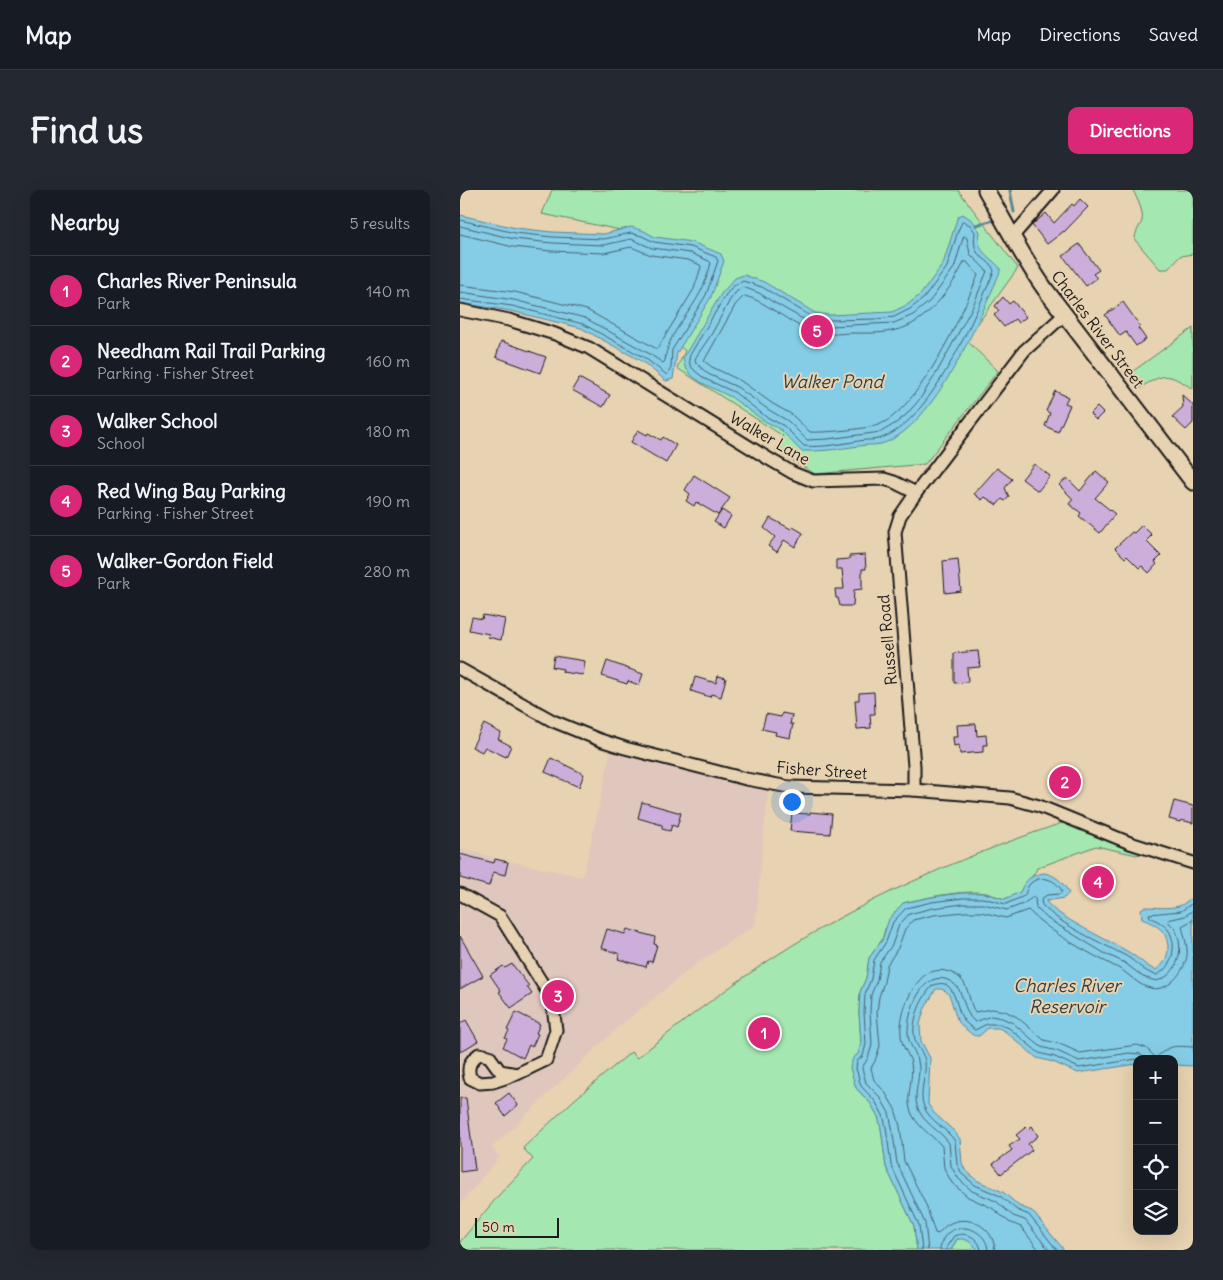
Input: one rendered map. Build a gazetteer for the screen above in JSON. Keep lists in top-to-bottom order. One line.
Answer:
{"streets":{"street":["Charles River Street","Walker Lane","Russell Road","Fisher Street"]},"crossings":[["Walker Lane","Russell Road"],["Russell Road","Fisher Street"]],"water":["Walker Pond","Charles River Reservoir"],"scale_bar":"50 m","page":{"header":"Map","nav":["Map","Directions","Saved"],"buttons":"Directions","title":"Find us","heading":["Nearby","5 results"],"list":[{"mark":"1","name":"Charles River Peninsula","note":"Park","value":"140 m"},{"mark":"2","name":"Needham Rail Trail Parking","note":"Parking · Fisher Street","value":"160 m"},{"mark":"3","name":"Walker School","note":"School","value":"180 m"},{"mark":"4","name":"Red Wing Bay Parking","note":"Parking · Fisher Street","value":"190 m"},{"mark":"5","name":"Walker-Gordon Field","note":"Park","value":"280 m"}],"pins":["5","2","4","3","1"],"map_buttons":["+","−"],"scale":"50 m"}}
